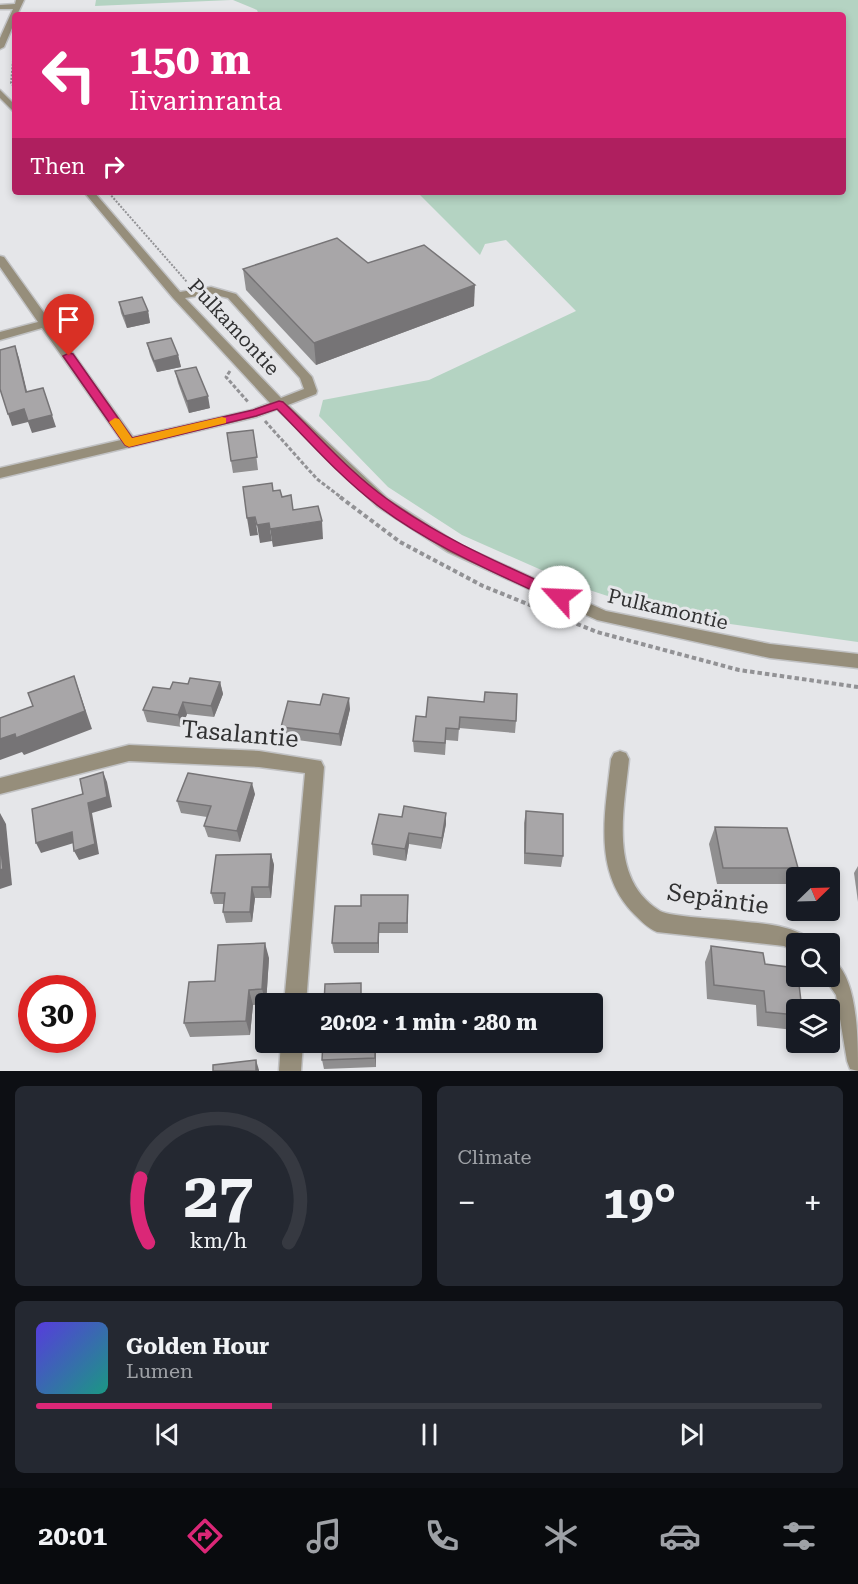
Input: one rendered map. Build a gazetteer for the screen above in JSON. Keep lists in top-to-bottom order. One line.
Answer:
{"streets":{"street":["Pulkamontie","Tasalantie","Sepäntie"]},"north":"top right","page":{"turn":["150 m","Iivarinranta"],"then":"Then","limit":"30","trip":"20:02 · 1 min · 280 m","tile":"Climate","heat":["−","19°","+"],"song":["Golden Hour","Lumen"],"tabs":"20:01","gauge":["27","km/h"]}}
